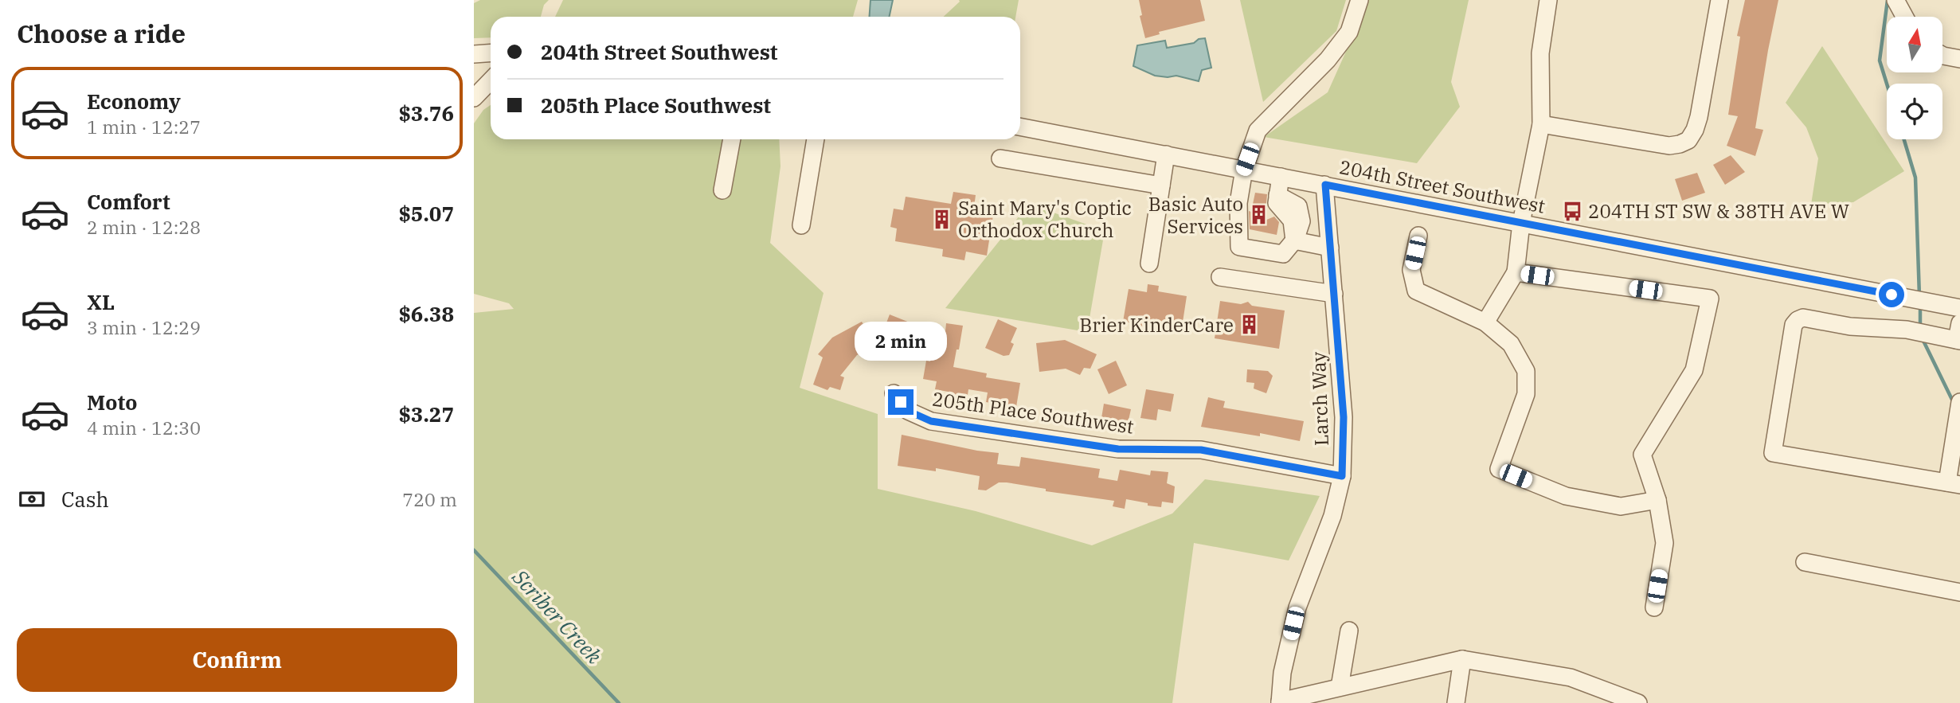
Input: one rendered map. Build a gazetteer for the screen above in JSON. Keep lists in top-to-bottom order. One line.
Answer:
{"streets":{"street":["204th Street Southwest","Larch Way","205th Place Southwest"]},"crossings":[["204th Street Southwest","Larch Way"],["Larch Way","205th Place Southwest"]],"water":["Scriber Creek"],"places":{"bus stop":["204TH ST SW & 38TH AVE W"],"building":["Basic Auto Services","Saint Mary's Coptic Orthodox Church","Brier KinderCare"]},"north":"top","page":{"heading":"Choose a ride","banner":["204th Street Southwest","205th Place Southwest"],"list":[{"name":"Economy","note":"1 min · 12:27","value":"$3.76"},{"name":"Comfort","note":"2 min · 12:28","value":"$5.07"},{"name":"XL","note":"3 min · 12:29","value":"$6.38"},{"name":"Moto","note":"4 min · 12:30","value":"$3.27"}],"bubble":"2 min","pay":["Cash","720 m"],"buttons":"Confirm"}}
